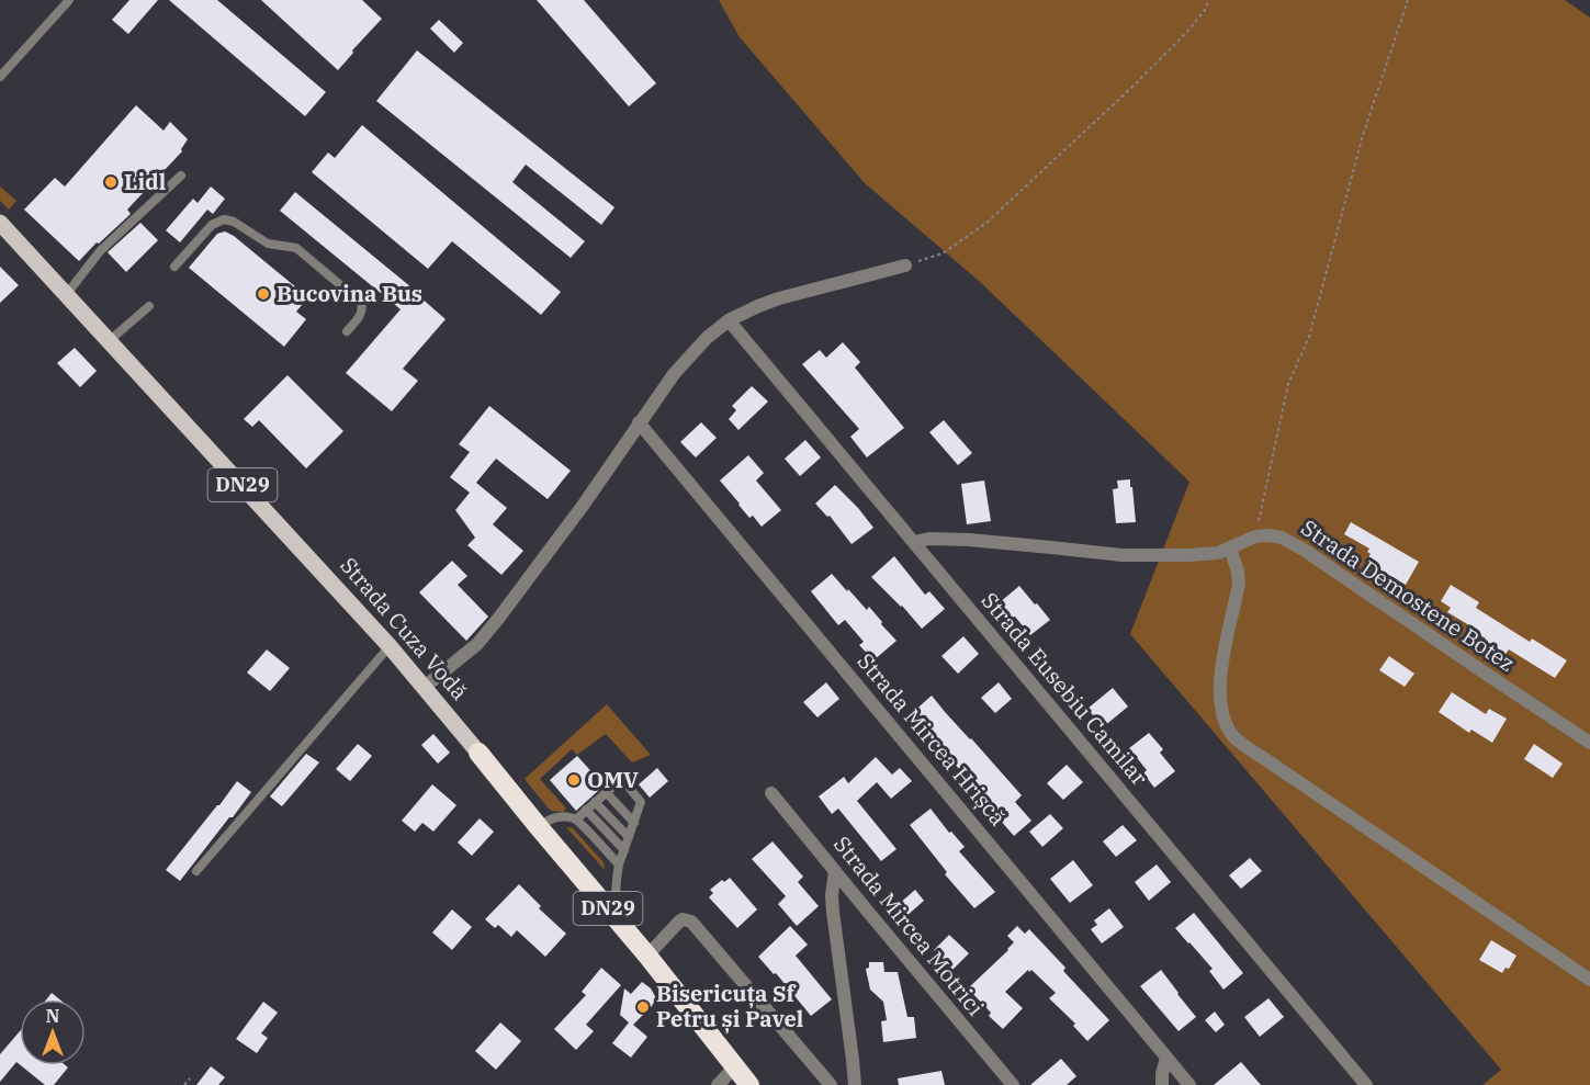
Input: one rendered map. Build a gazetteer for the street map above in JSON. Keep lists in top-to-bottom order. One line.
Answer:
{"streets":{"highway":["DN29","Strada Cuza Vodă"],"street":["Strada Demostene Botez","Strada Eusebiu Camilar","Strada Mircea Hrișcă","Strada Mircea Motrici"]},"places":["Lidl","Bucovina Bus","OMV","Bisericuța Sf Petru și Pavel"],"north":"top"}
